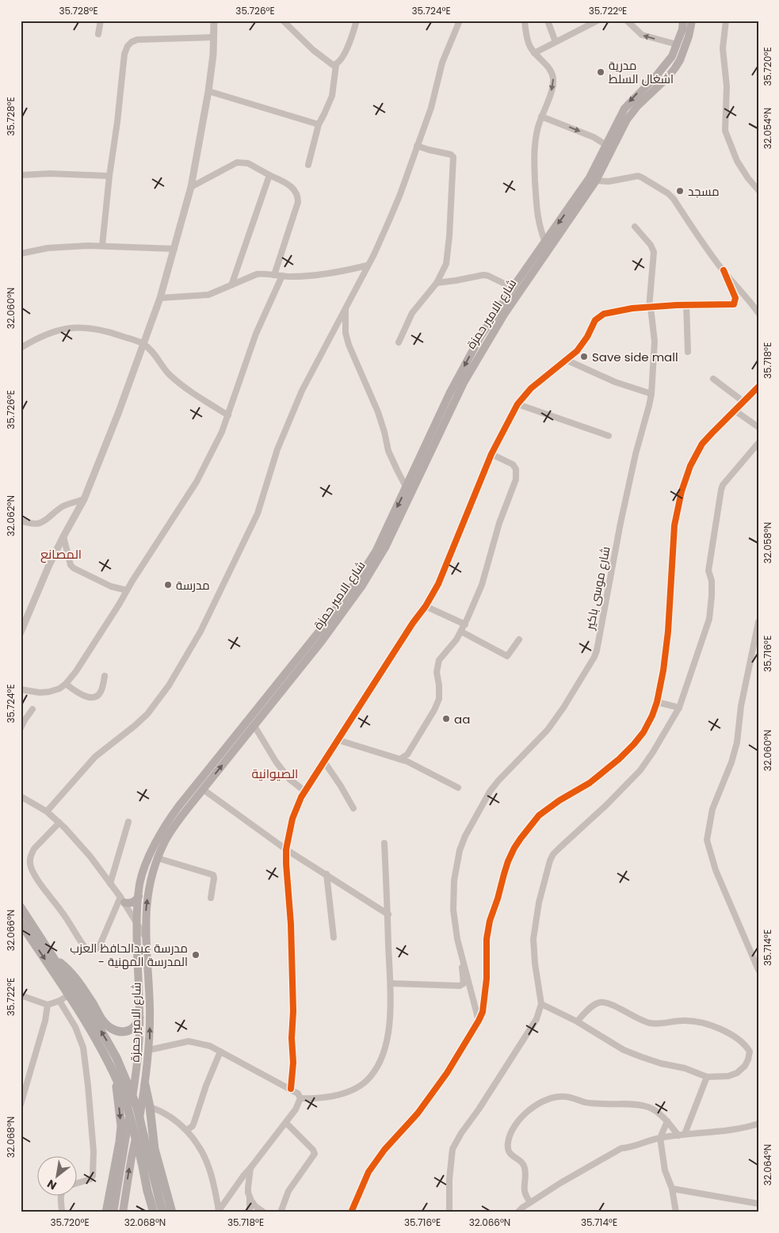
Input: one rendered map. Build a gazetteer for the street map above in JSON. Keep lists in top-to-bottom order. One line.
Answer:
{"streets":{"main road":["شارع الامير حمزة"],"street":["شارع موسى باكير"]},"districts":["المصانع","الصيوانية"],"places":["مدرية اشغال السلط","مسجد","Save side mall","مدرسة","aa","مدرسة عبدالحافظ العزب - المدرسة المهنية"],"north":"bottom left","coordinates":["35.728°E","35.726°E","35.724°E","35.722°E","35.720°E","32.054°N","32.060°N","35.718°E","32.062°N","32.058°N","35.716°E","32.066°N","35.714°E","32.068°N","32.064°N"]}
